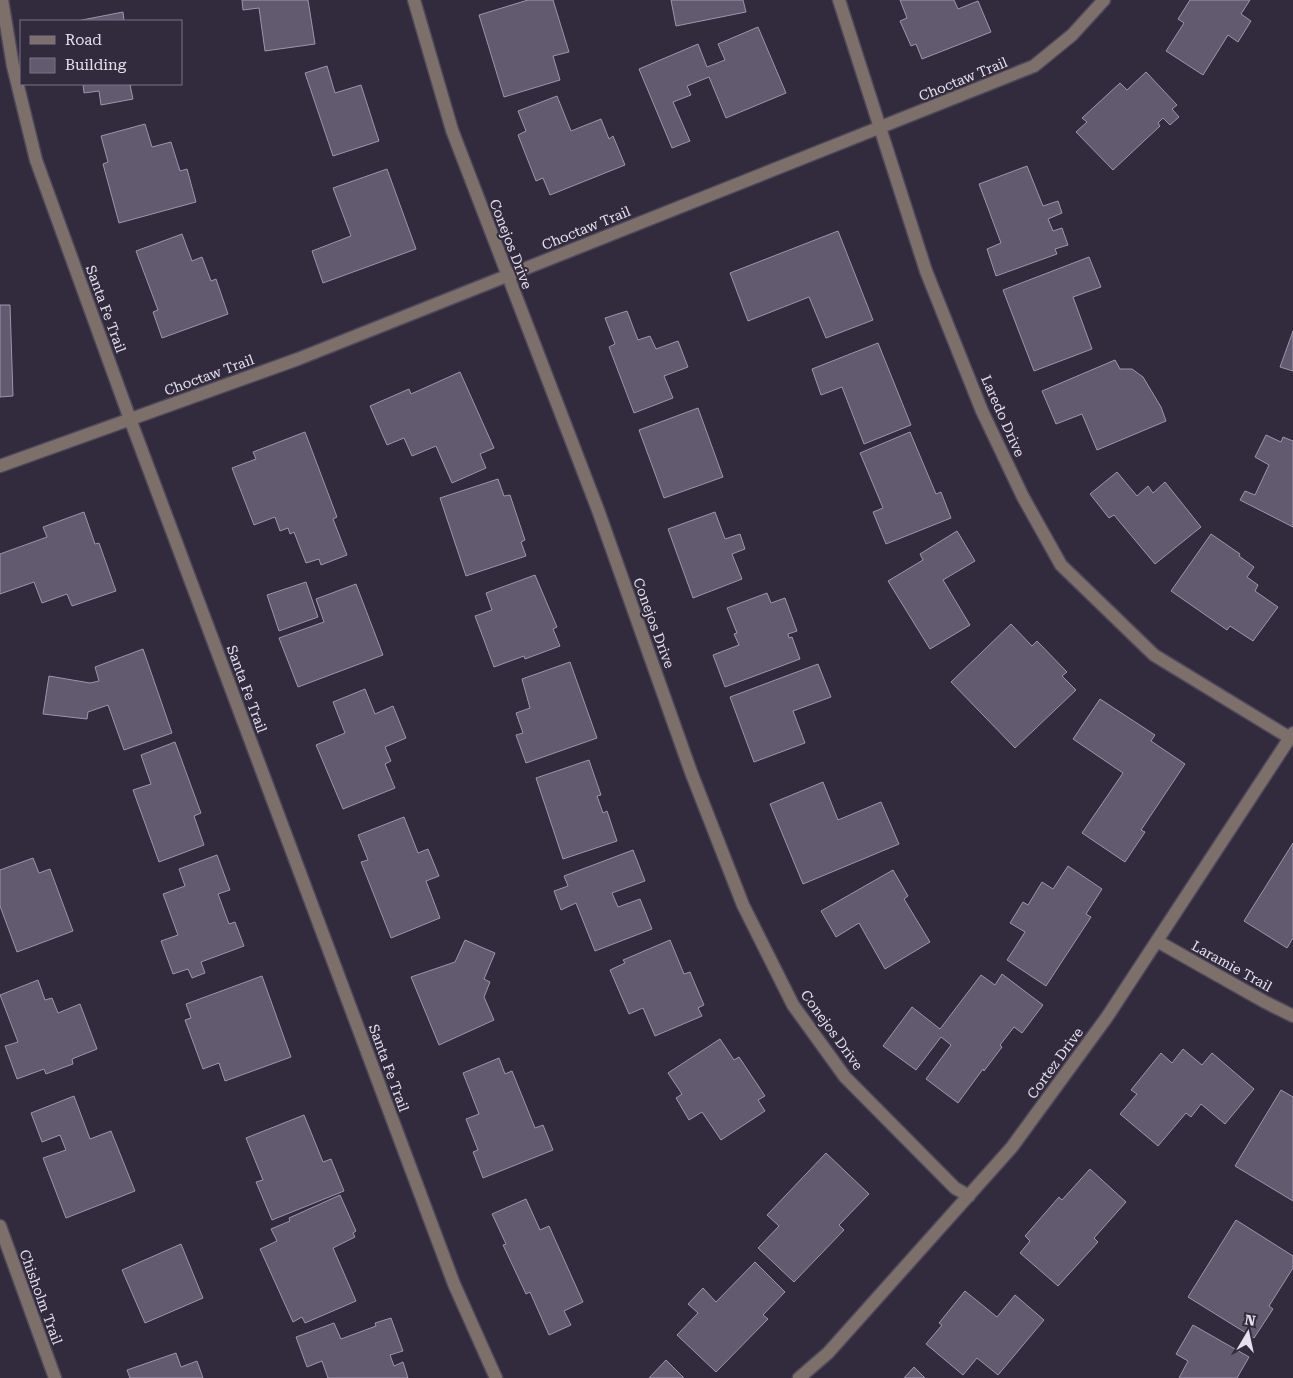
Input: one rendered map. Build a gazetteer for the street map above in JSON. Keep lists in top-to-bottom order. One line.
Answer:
{"streets":{"street":["Choctaw Trail","Conejos Drive","Santa Fe Trail","Laredo Drive","Laramie Trail","Cortez Drive","Chisholm Trail"]},"crossings":[["Choctaw Trail","Conejos Drive"],["Choctaw Trail","Santa Fe Trail"],["Choctaw Trail","Laredo Drive"],["Conejos Drive","Cortez Drive"],["Laredo Drive","Cortez Drive"],["Laramie Trail","Cortez Drive"]],"legend":["Road","Building"],"north":"top"}
